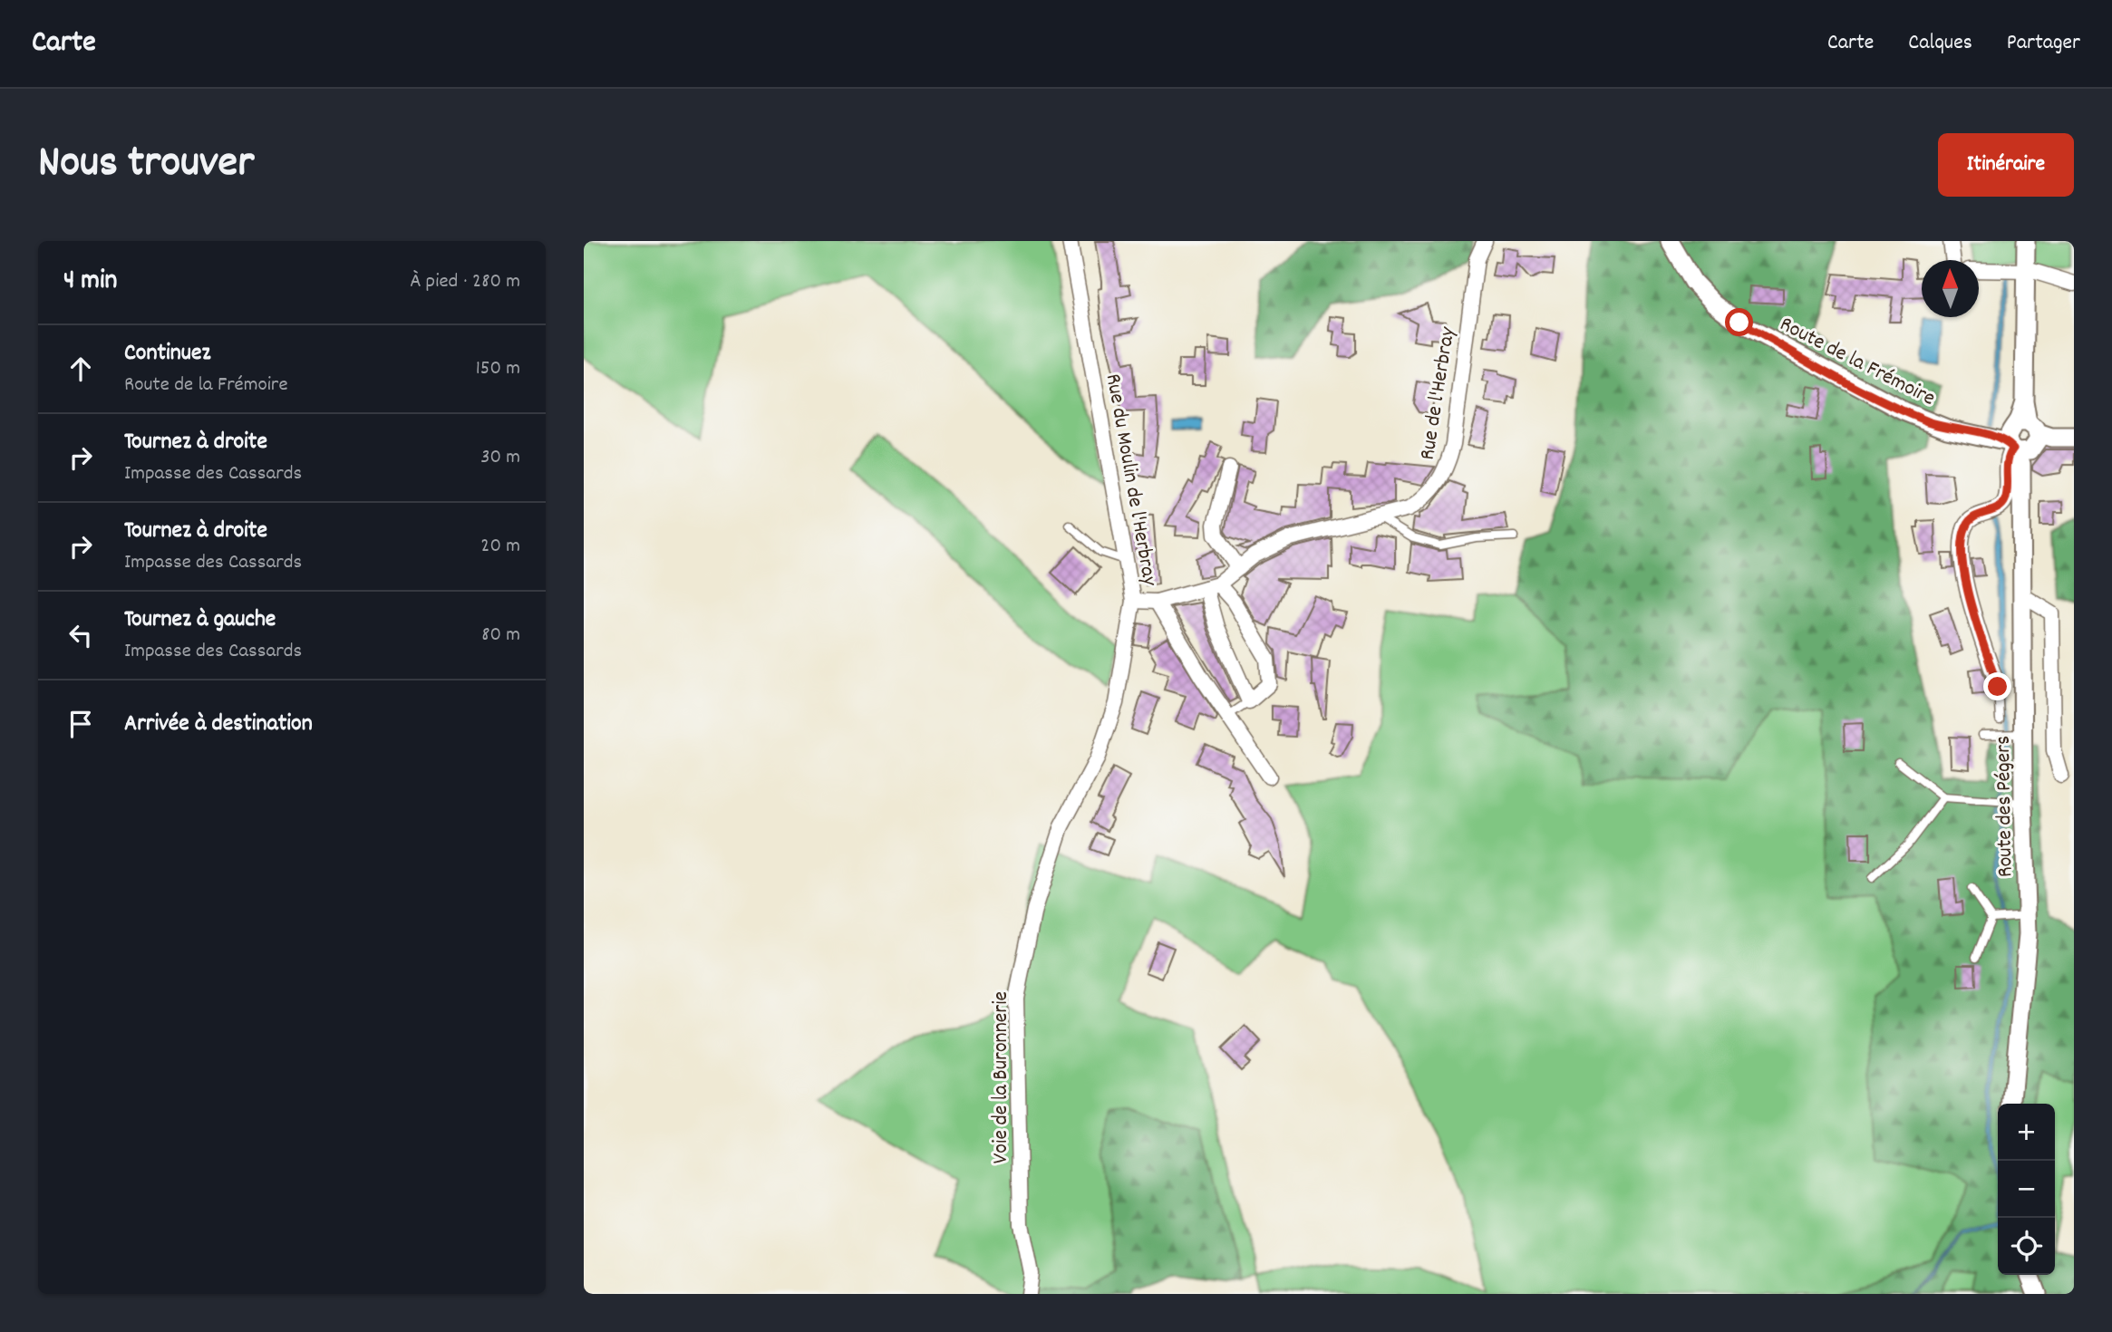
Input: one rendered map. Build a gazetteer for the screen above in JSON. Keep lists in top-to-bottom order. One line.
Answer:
{"streets":{"street":["Route de la Frémoire","Rue de l'Herbray","Rue du Moulin de l'Herbray","Route des Pégers","Voie de la Buronnerie"]},"crossings":[["Route de la Frémoire","Route des Pégers"],["Rue de l'Herbray","Rue du Moulin de l'Herbray"],["Rue du Moulin de l'Herbray","Voie de la Buronnerie"]],"north":"top","page":{"header":"Carte","nav":["Carte","Calques","Partager"],"title":"Nous trouver","buttons":"Itinéraire","heading":["4 min","À pied · 280 m"],"list":[["Continuez","Route de la Frémoire","150 m"],["Tournez à droite","Impasse des Cassards","30 m"],["Tournez à droite","Impasse des Cassards","20 m"],["Tournez à gauche","Impasse des Cassards","80 m"],"Arrivée à destination"],"map_buttons":["+","−"]}}
